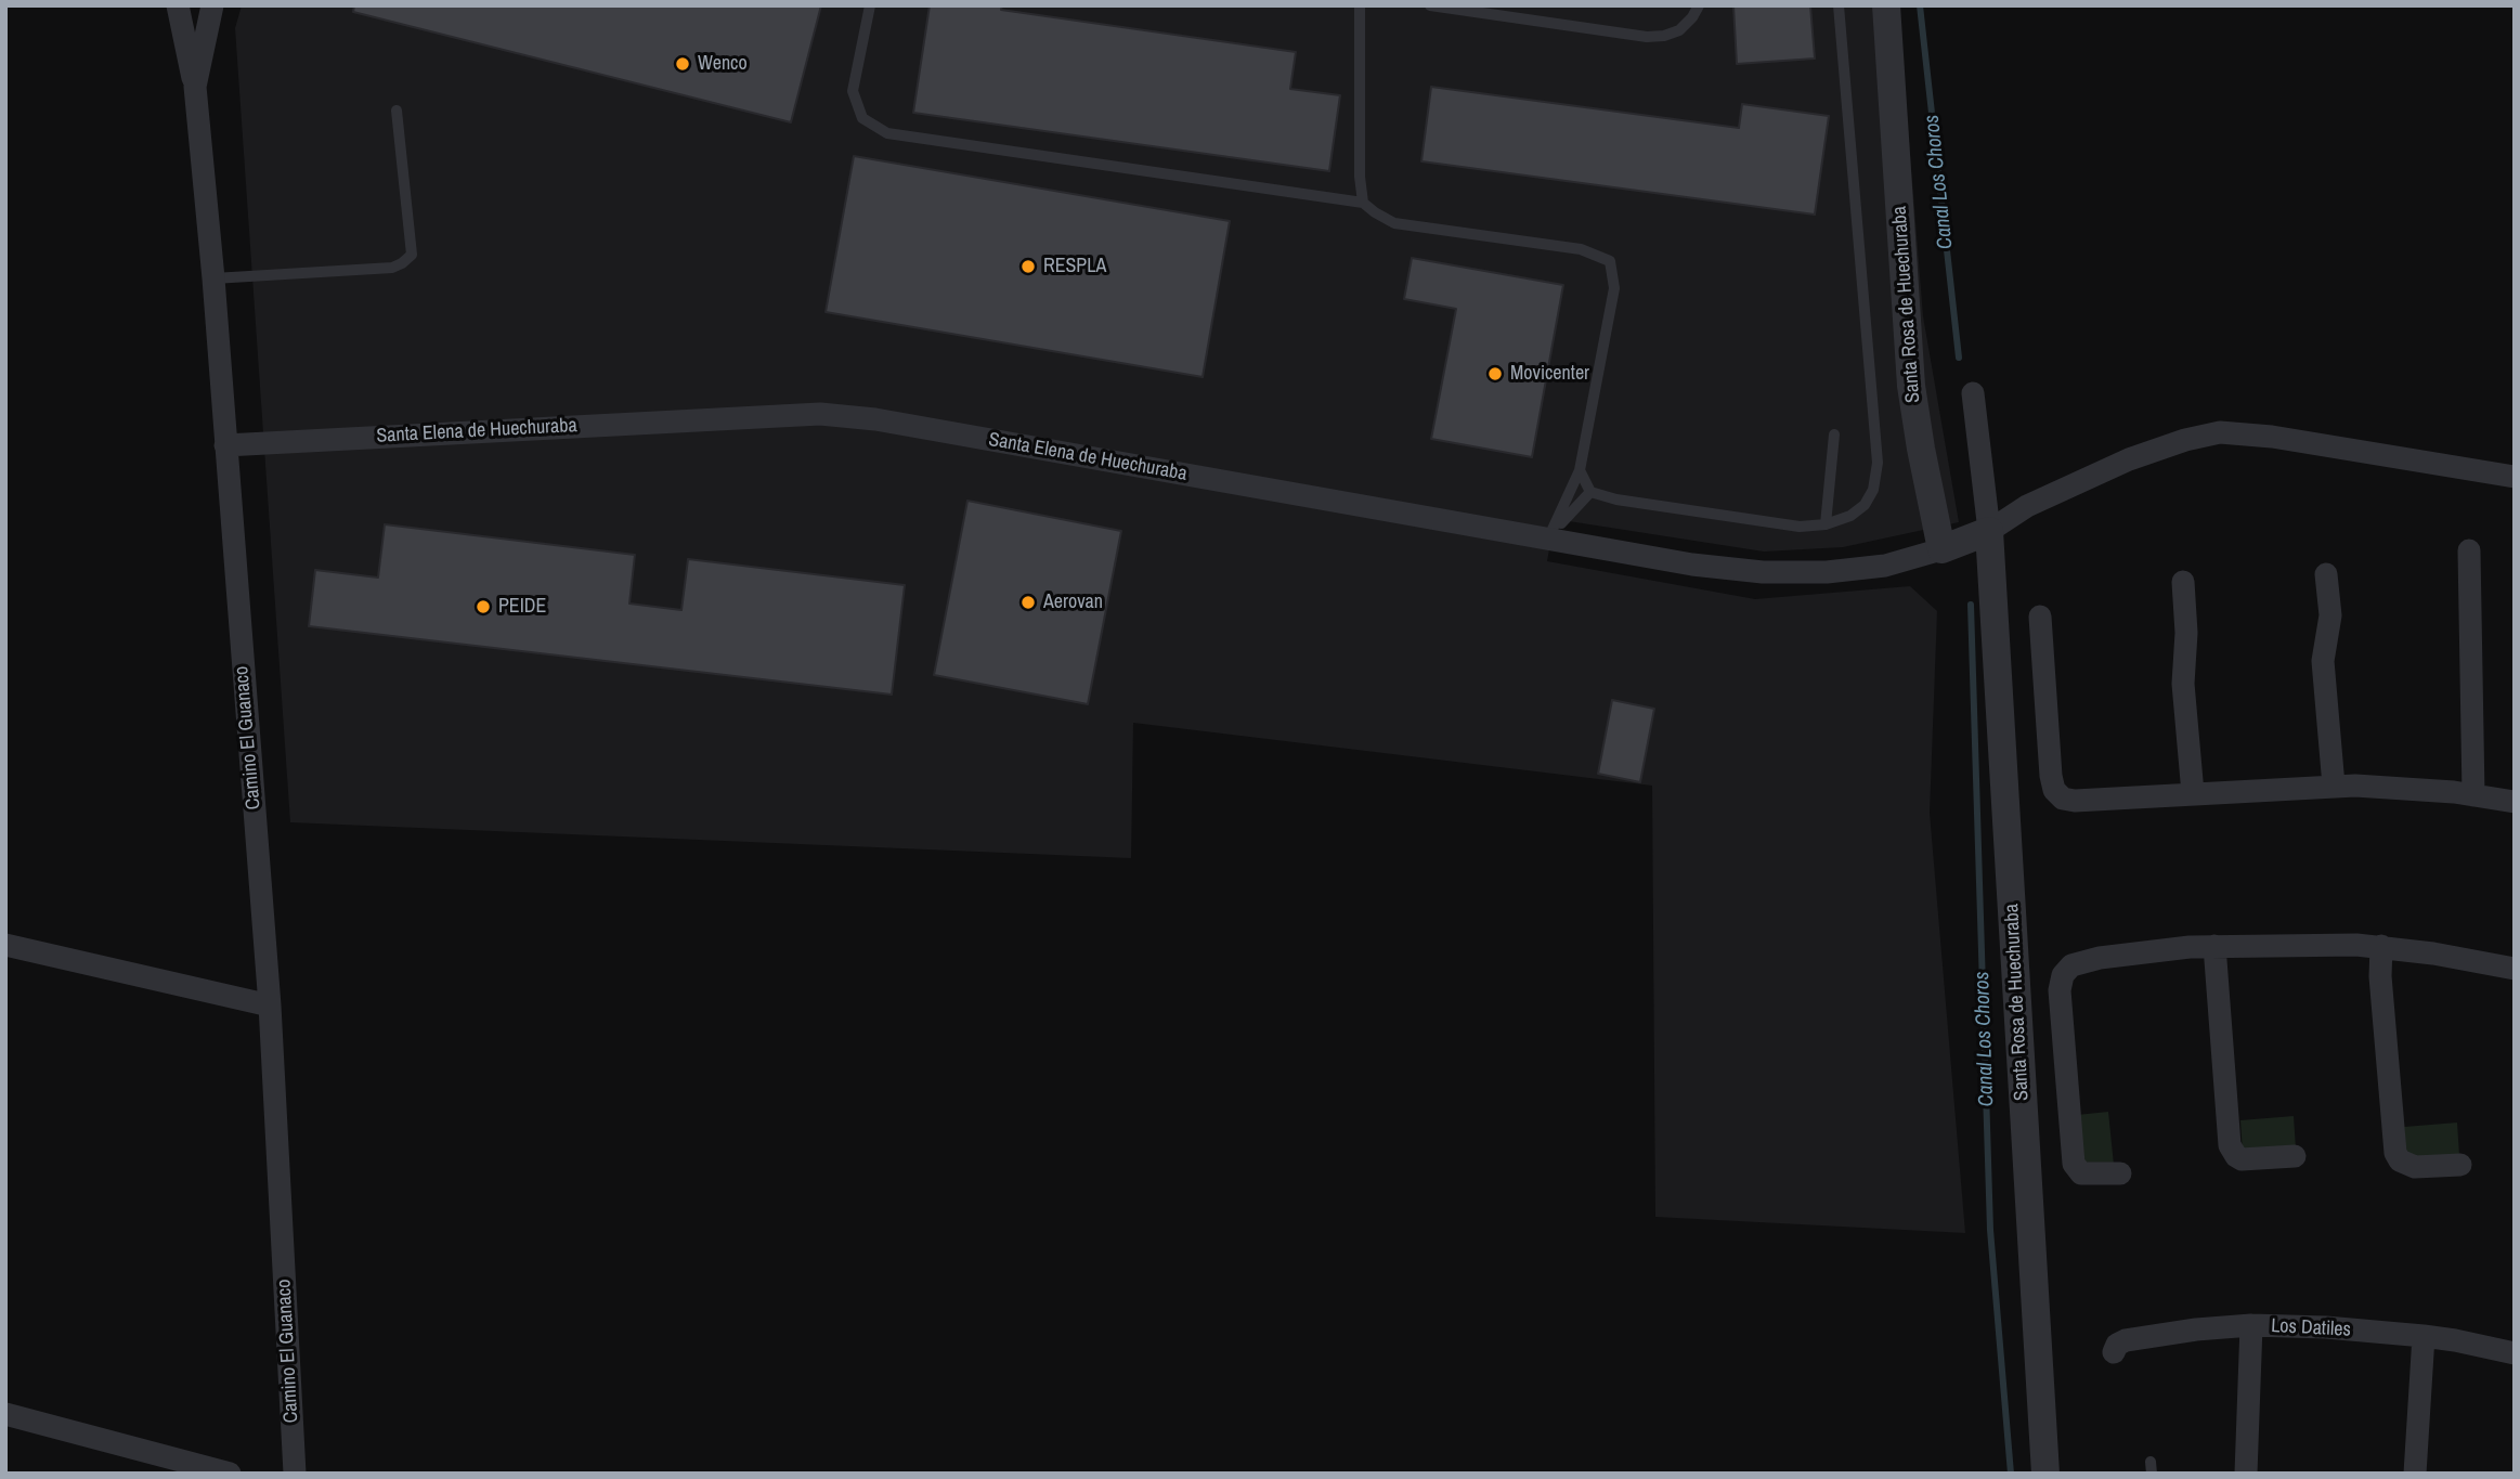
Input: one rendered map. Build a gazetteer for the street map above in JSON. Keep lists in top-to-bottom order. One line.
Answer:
{"streets":{"street":["Santa Rosa de Huechuraba","Santa Elena de Huechuraba","Camino El Guanaco","Los Datiles"]},"crossings":[["Santa Rosa de Huechuraba","Santa Elena de Huechuraba"],["Santa Elena de Huechuraba","Camino El Guanaco"]],"water":["Canal Los Choros"],"places":["Wenco","RESPLA","Movicenter","Aerovan","PEIDE"]}
